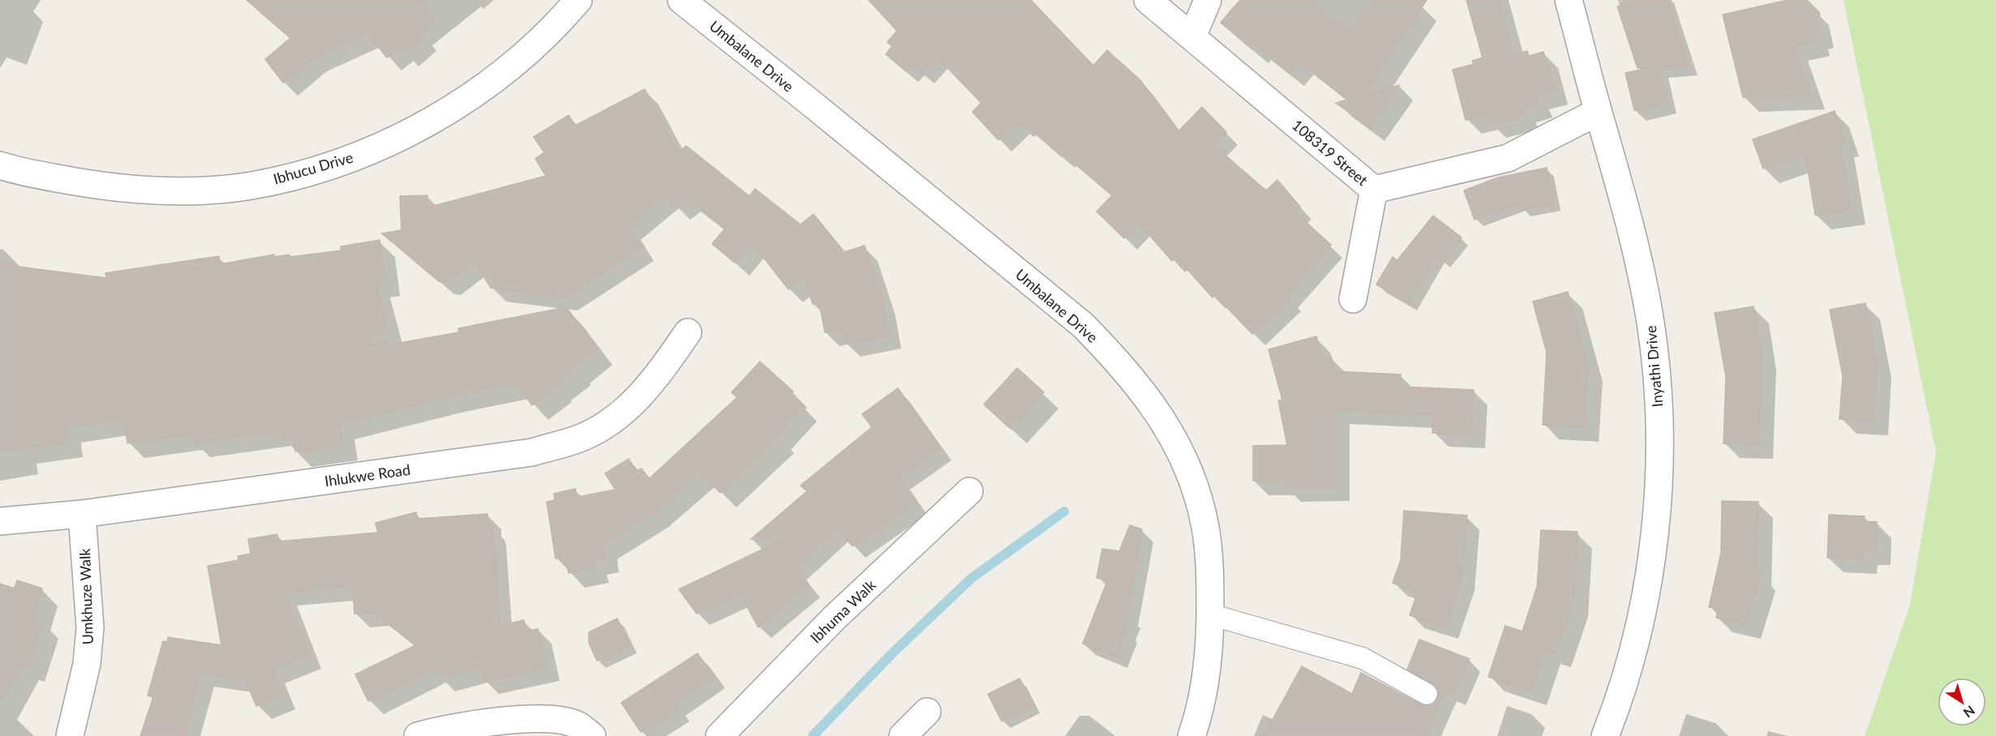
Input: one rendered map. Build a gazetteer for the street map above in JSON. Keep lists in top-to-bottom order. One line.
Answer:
{"streets":{"street":["Umbalane Drive","108319 Street","Ibhucu Drive","Inyathi Drive","Ihlukwe Road","Umkhuze Walk","Ibhuma Walk"]},"crossings":[["108319 Street","Inyathi Drive"],["Ihlukwe Road","Umkhuze Walk"]],"north":"bottom right"}
